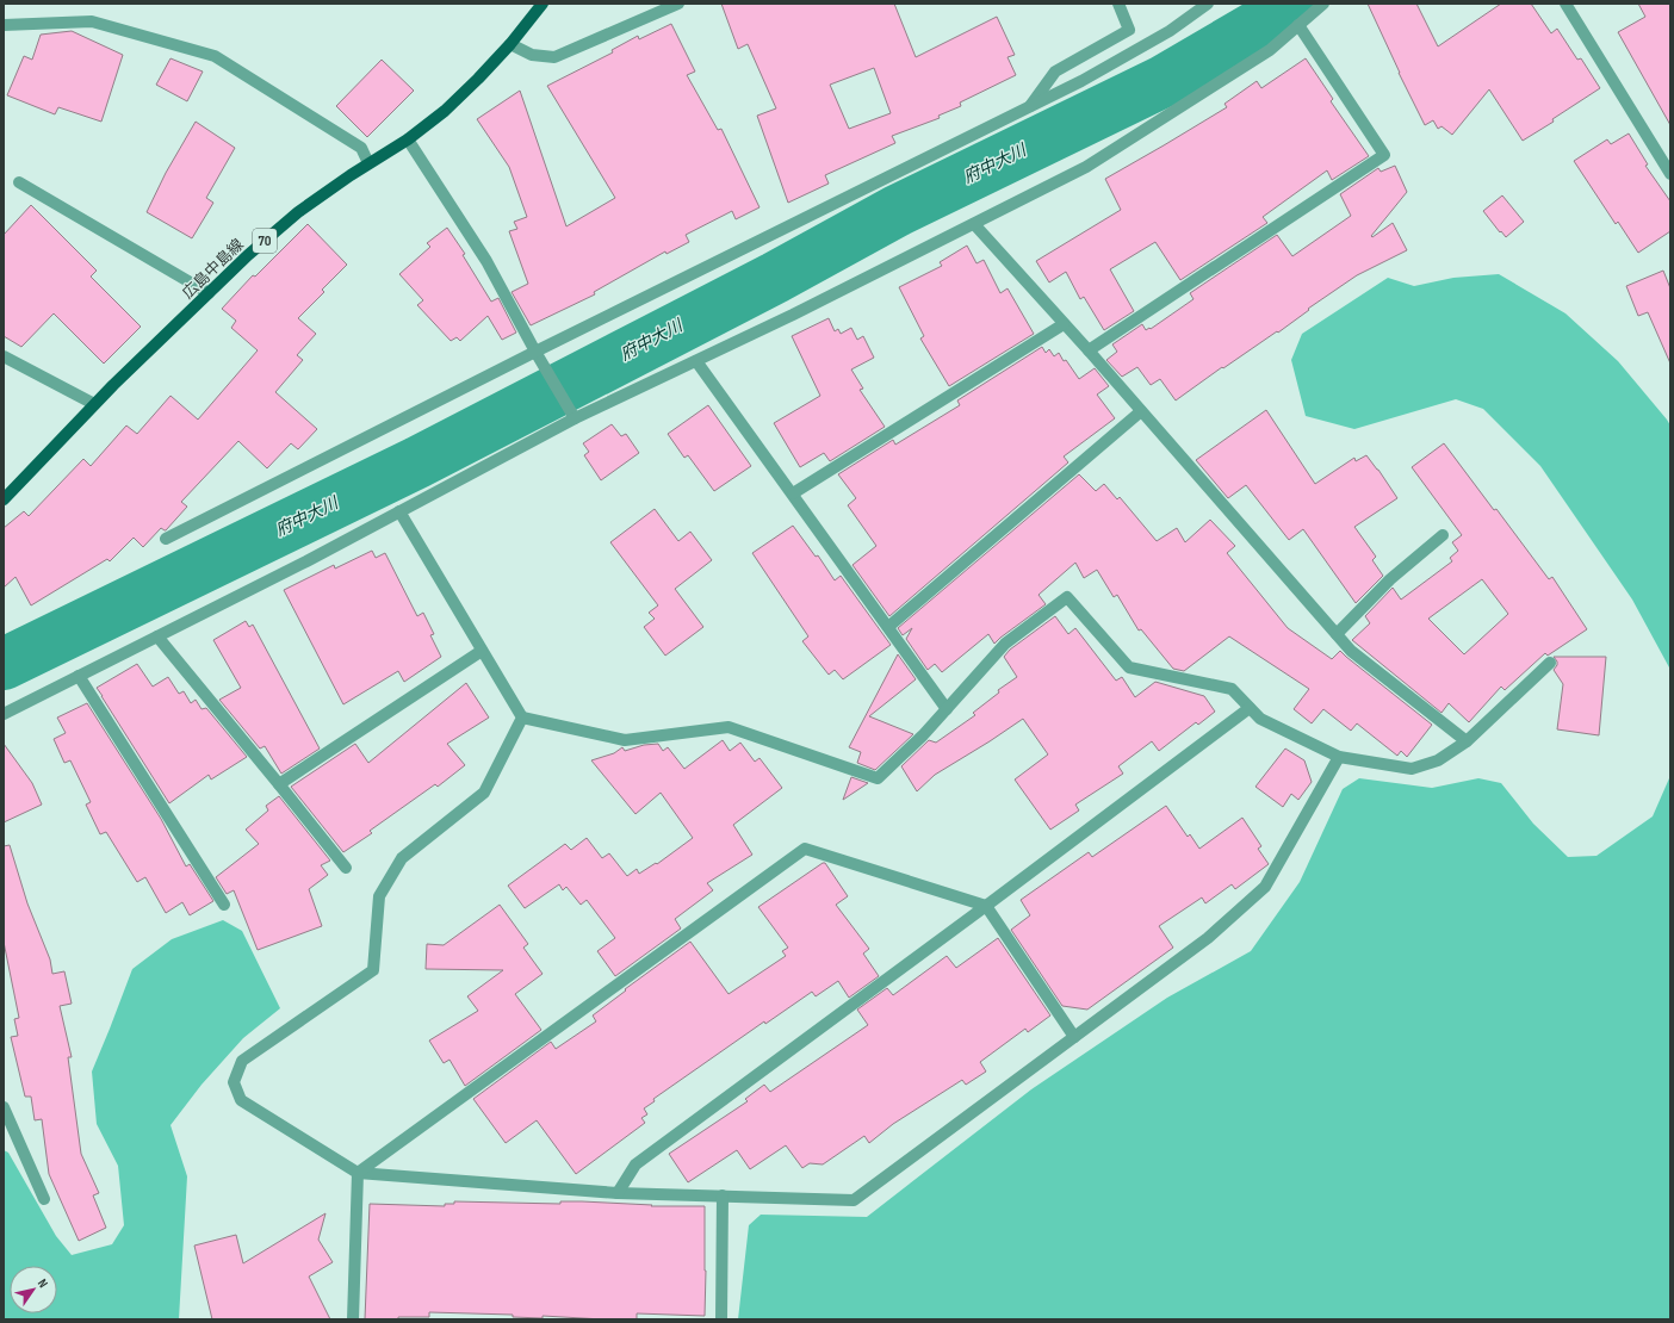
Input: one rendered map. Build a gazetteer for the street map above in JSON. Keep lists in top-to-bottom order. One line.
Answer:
{"streets":{"main road":["70","広島中島線"]},"water":["府中大川"],"north":"top right"}
